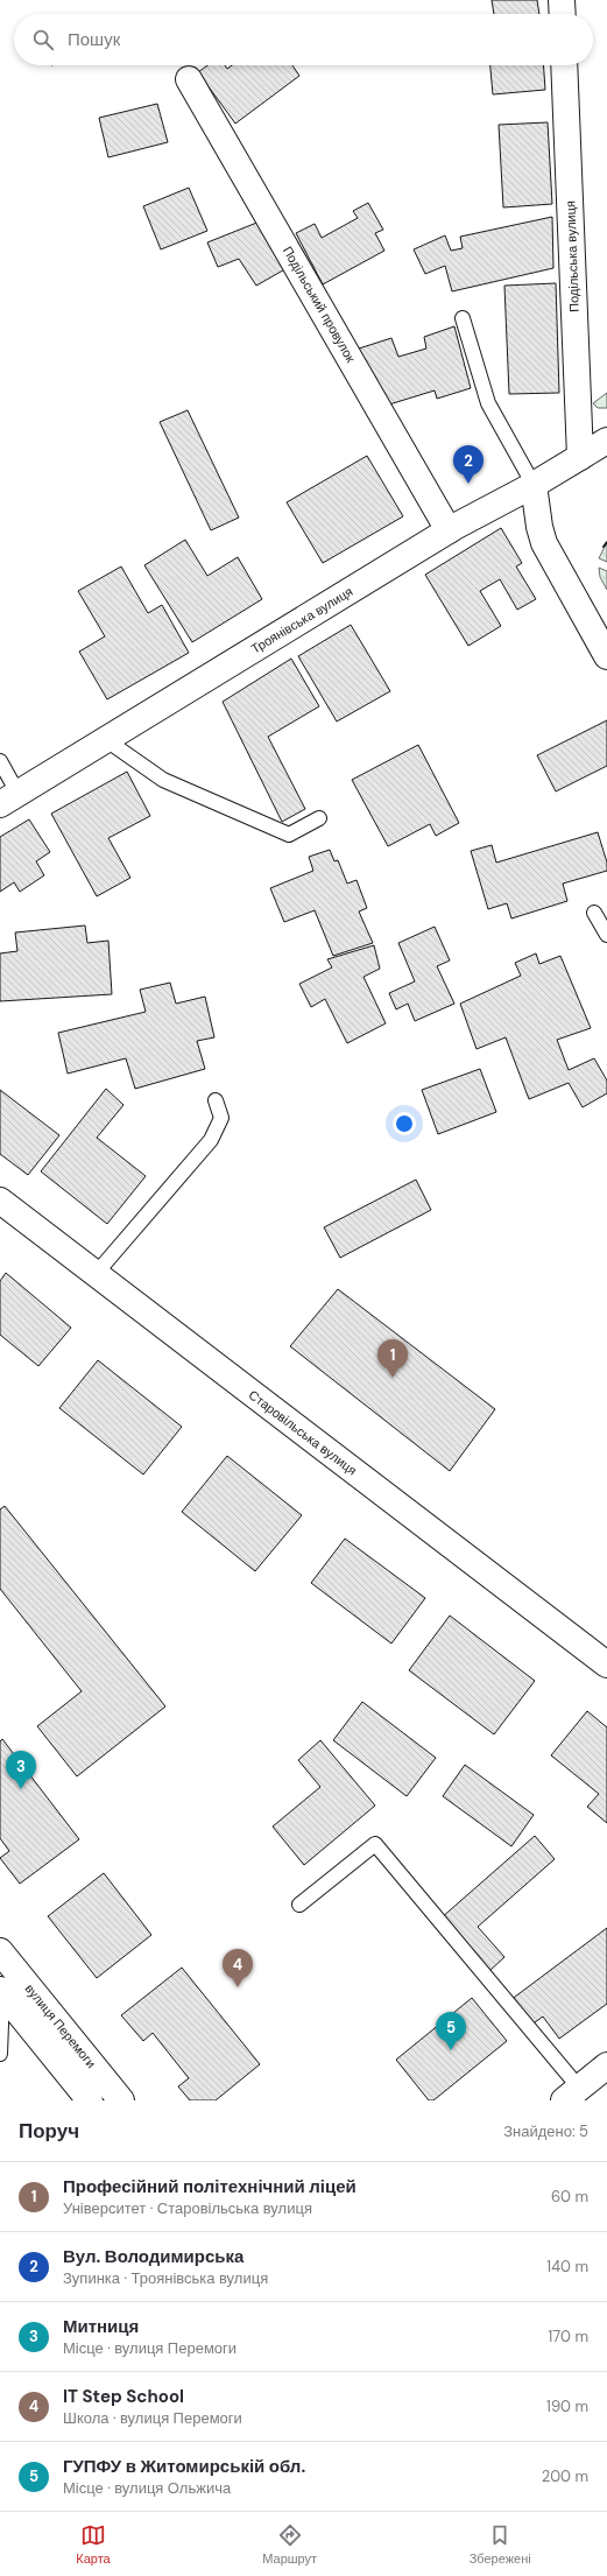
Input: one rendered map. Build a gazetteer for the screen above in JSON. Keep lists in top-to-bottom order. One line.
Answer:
{"streets":{"street":["Подільська вулиця","Подільський провулок","Троянівська вулиця","Старовільська вулиця","вулиця Перемоги"]},"crossings":[["Подільська вулиця","Троянівська вулиця"],["Подільський провулок","Троянівська вулиця"]],"page":{"search":"Пошук","pins":["2","1","3","4","5"],"heading":["Поруч","Знайдено: 5"],"list":[{"mark":"1","name":"Професійний політехнічний ліцей","note":"Університет · Старовільська вулиця","value":"60 m"},{"mark":"2","name":"Вул. Володимирська","note":"Зупинка · Троянівська вулиця","value":"140 m"},{"mark":"3","name":"Митниця","note":"Місце · вулиця Перемоги","value":"170 m"},{"mark":"4","name":"IT Step School","note":"Школа · вулиця Перемоги","value":"190 m"},{"mark":"5","name":"ГУПФУ в Житомирській обл.","note":"Місце · вулиця Ольжича","value":"200 m"}],"nav":["Карта","Маршрут","Збережені"]}}
